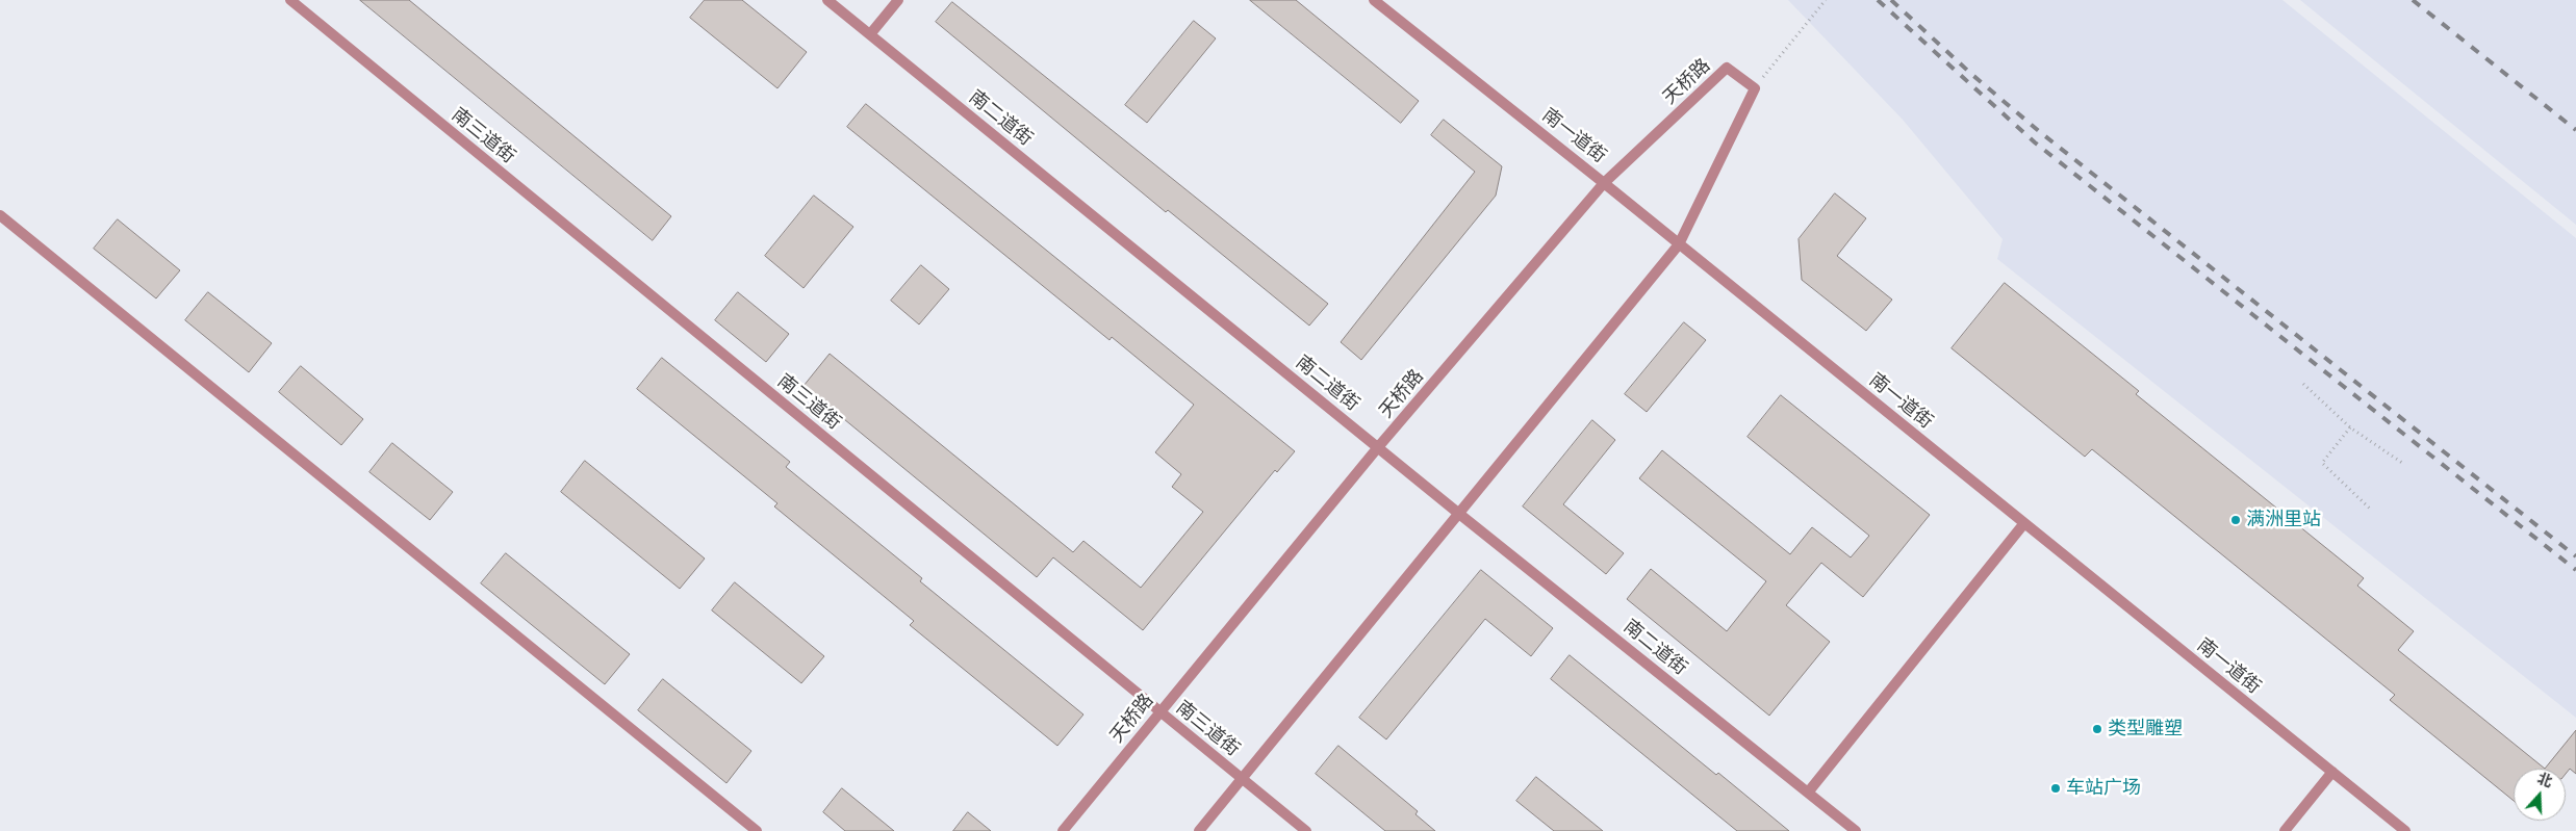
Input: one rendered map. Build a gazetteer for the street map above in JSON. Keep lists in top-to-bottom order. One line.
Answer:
{"streets":{"street":["天桥路","南二道街","南三道街","南一道街"]},"crossings":[["天桥路","南二道街"],["天桥路","南三道街"],["天桥路","南一道街"]],"places":["满洲里站","类型雕塑","车站广场"],"north":"top"}
